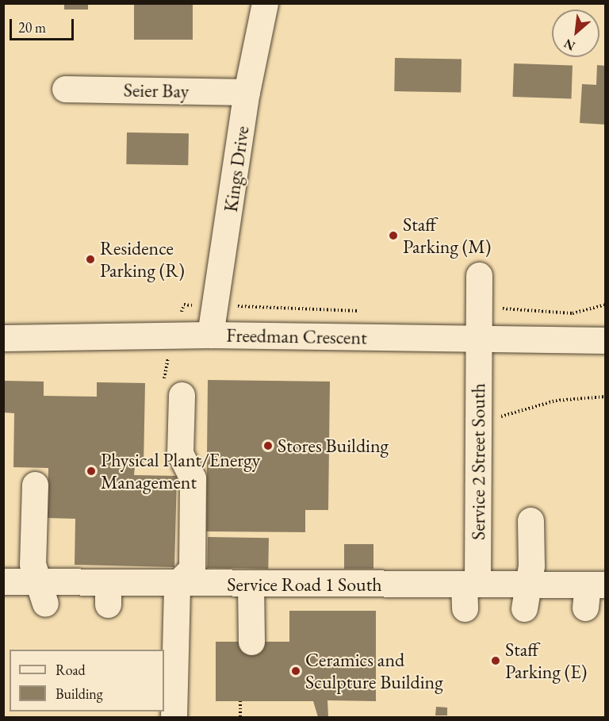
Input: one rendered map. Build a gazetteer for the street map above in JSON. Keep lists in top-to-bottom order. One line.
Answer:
{"streets":{"street":["Seier Bay","Kings Drive","Freedman Crescent","Service 2 Street South","Service Road 1 South"]},"crossings":[["Seier Bay","Kings Drive"],["Kings Drive","Freedman Crescent"],["Freedman Crescent","Service 2 Street South"],["Service 2 Street South","Service Road 1 South"]],"places":["Staff Parking (M)","Residence Parking (R)","Stores Building","Physical Plant/Energy Management","Staff Parking (E)","Ceramics and Sculpture Building"],"legend":["Road","Building"],"scale_bar":"20 m","north":"bottom left"}
